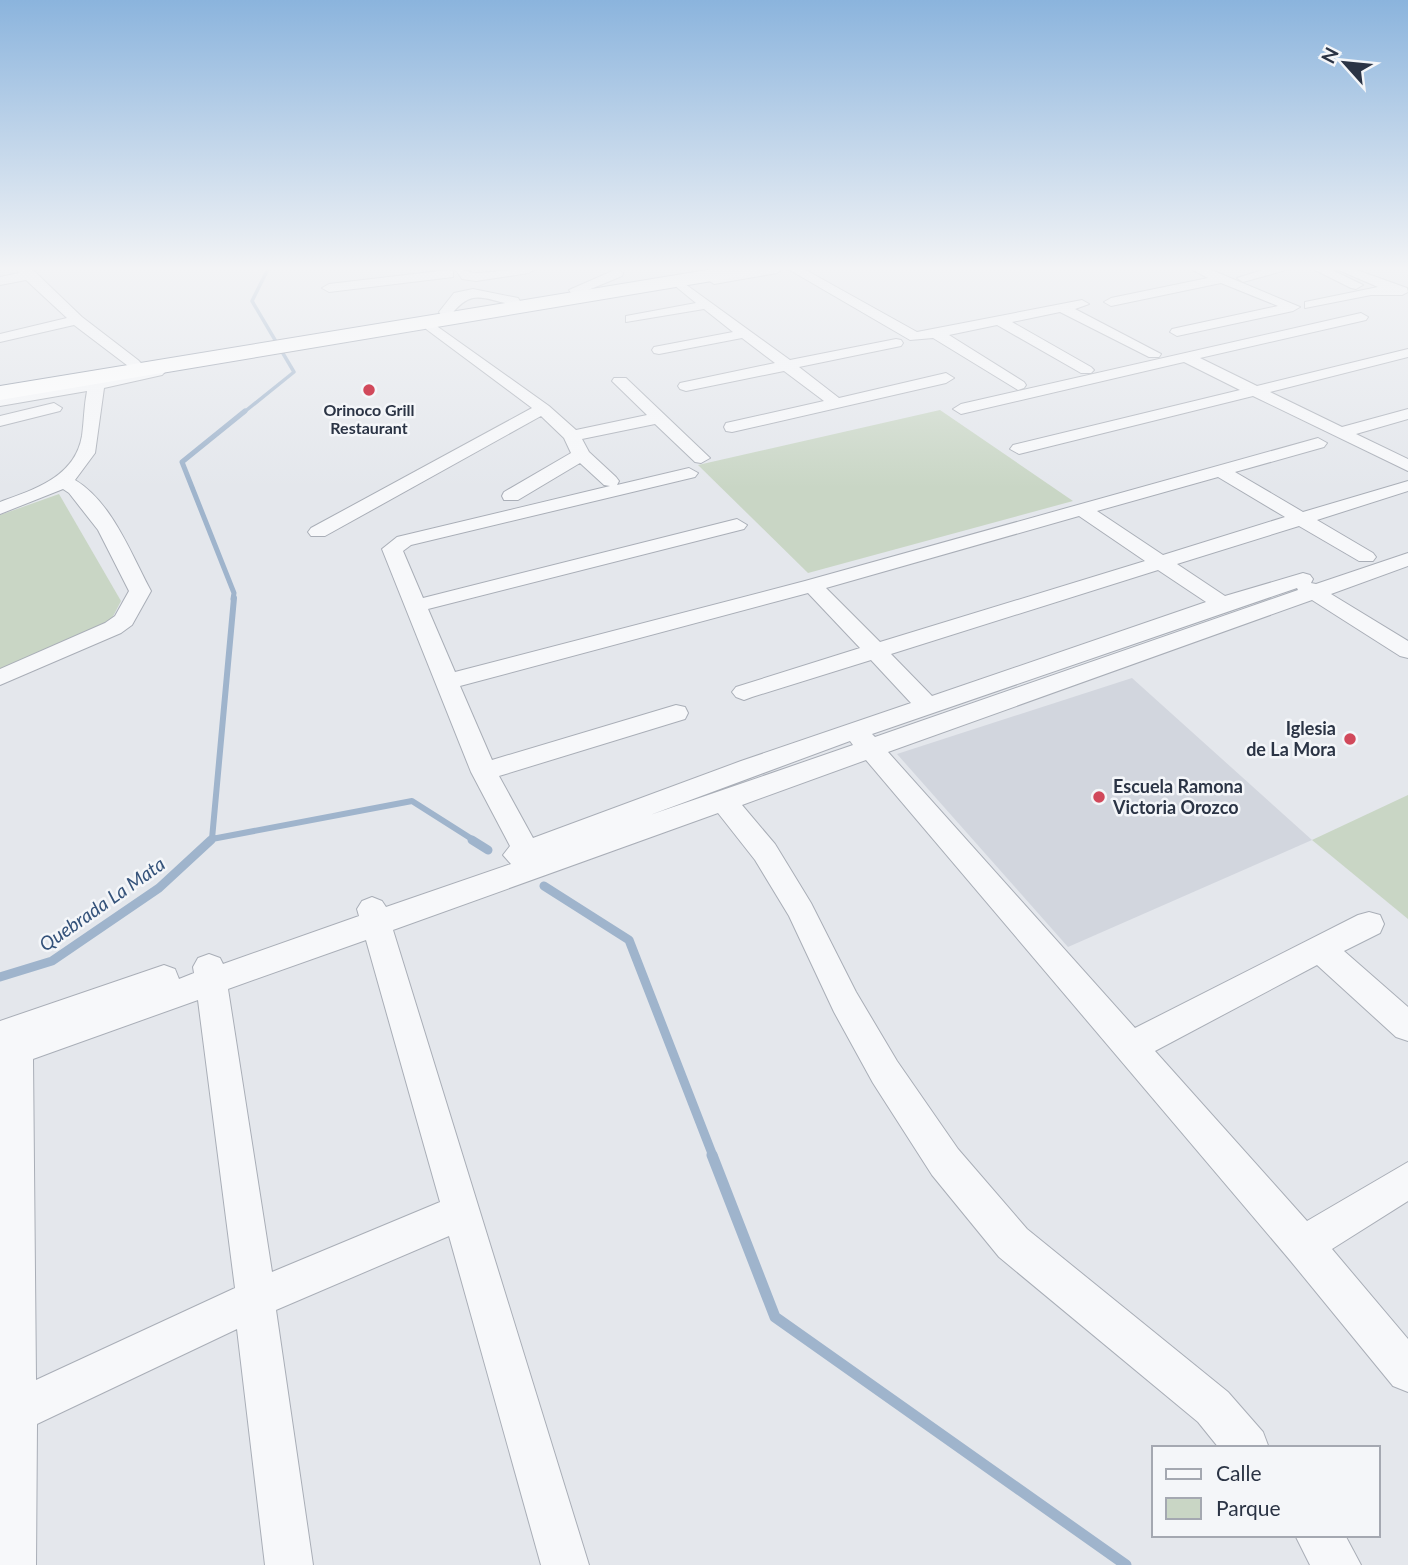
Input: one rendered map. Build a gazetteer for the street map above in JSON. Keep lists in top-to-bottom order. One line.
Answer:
{"water":["Quebrada La Mata"],"places":["Orinoco Grill Restaurant","Iglesia de La Mora","Escuela Ramona Victoria Orozco"],"legend":["Calle","Parque"],"north":"top left"}
